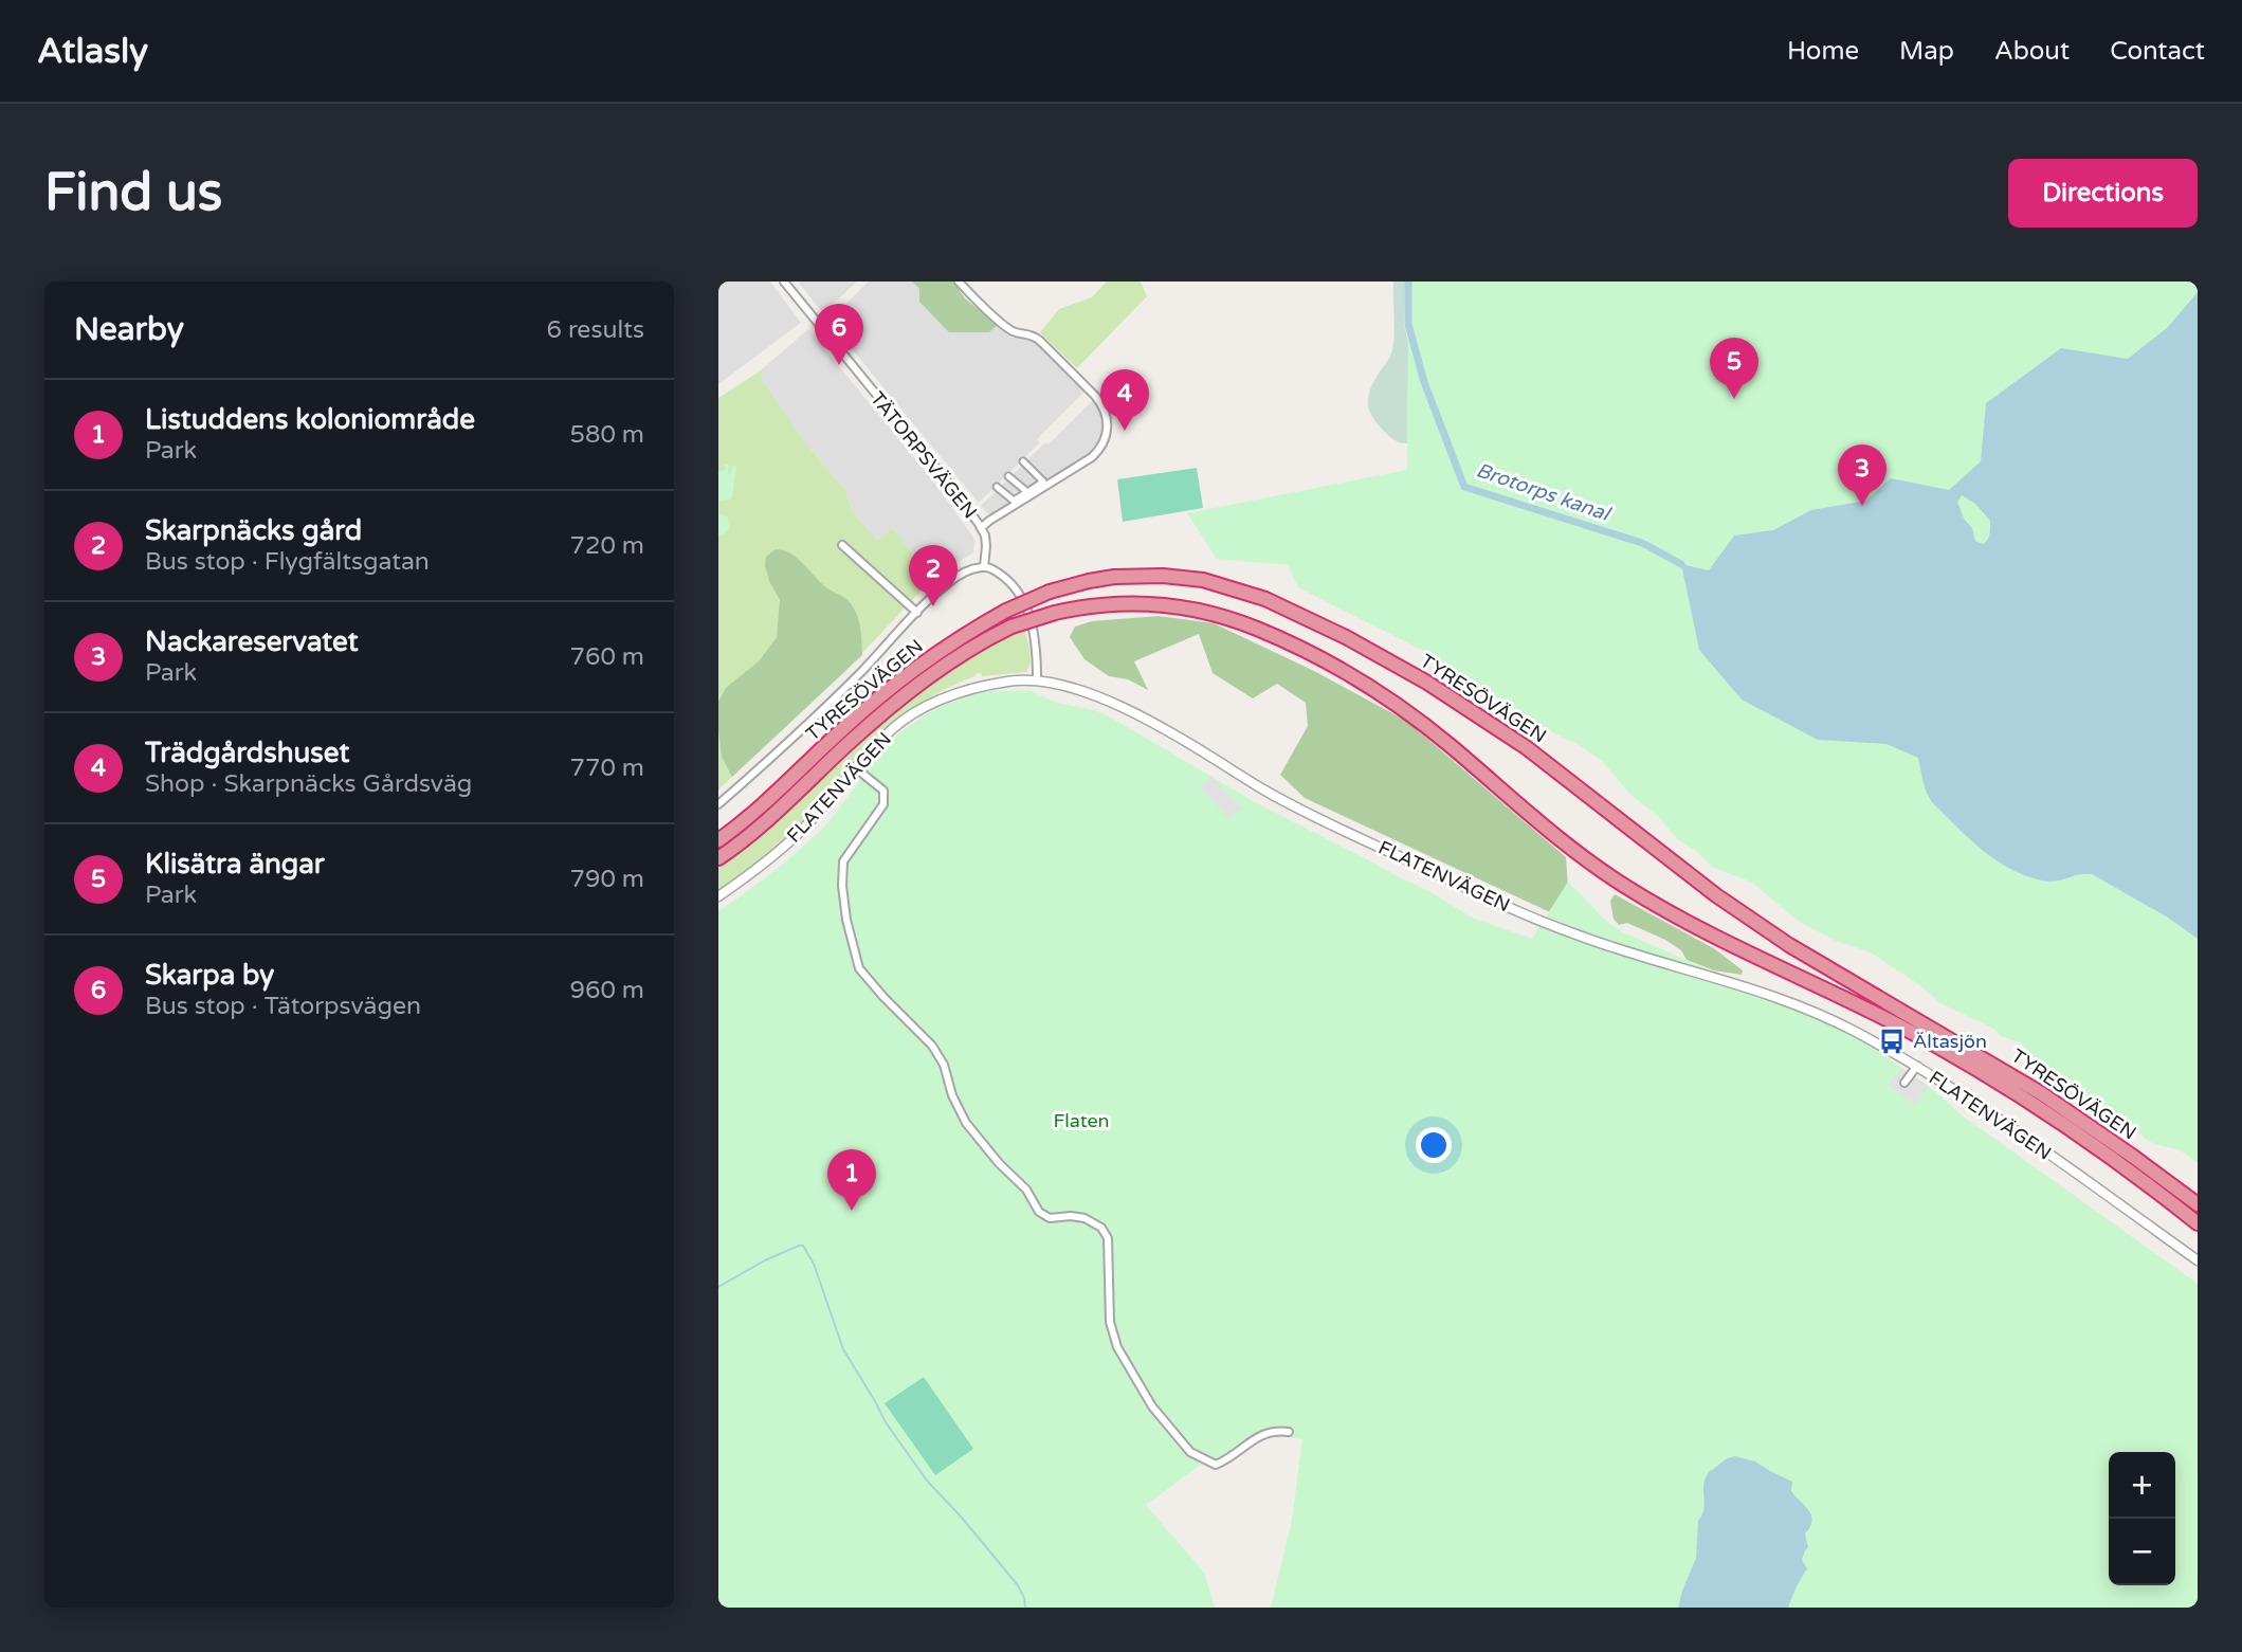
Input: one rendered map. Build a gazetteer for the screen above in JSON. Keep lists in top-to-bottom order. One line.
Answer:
{"streets":{"highway":["TYRESÖVÄGEN"],"street":["TÄTORPSVÄGEN","FLATENVÄGEN"]},"water":["Brotorps kanal"],"parks":["Flaten"],"places":{"bus stop":["Ältasjön"]},"page":{"header":"Atlasly","nav":["Home","Map","About","Contact"],"buttons":"Directions","title":"Find us","heading":["Nearby","6 results"],"pins":["6","5","4","3","2","1"],"list":[{"mark":"1","name":"Listuddens koloniområde","note":"Park","value":"580 m"},{"mark":"2","name":"Skarpnäcks gård","note":"Bus stop · Flygfältsgatan","value":"720 m"},{"mark":"3","name":"Nackareservatet","note":"Park","value":"760 m"},{"mark":"4","name":"Trädgårdshuset","note":"Shop · Skarpnäcks Gårdsväg","value":"770 m"},{"mark":"5","name":"Klisätra ängar","note":"Park","value":"790 m"},{"mark":"6","name":"Skarpa by","note":"Bus stop · Tätorpsvägen","value":"960 m"}],"map_buttons":["+","−"]}}
